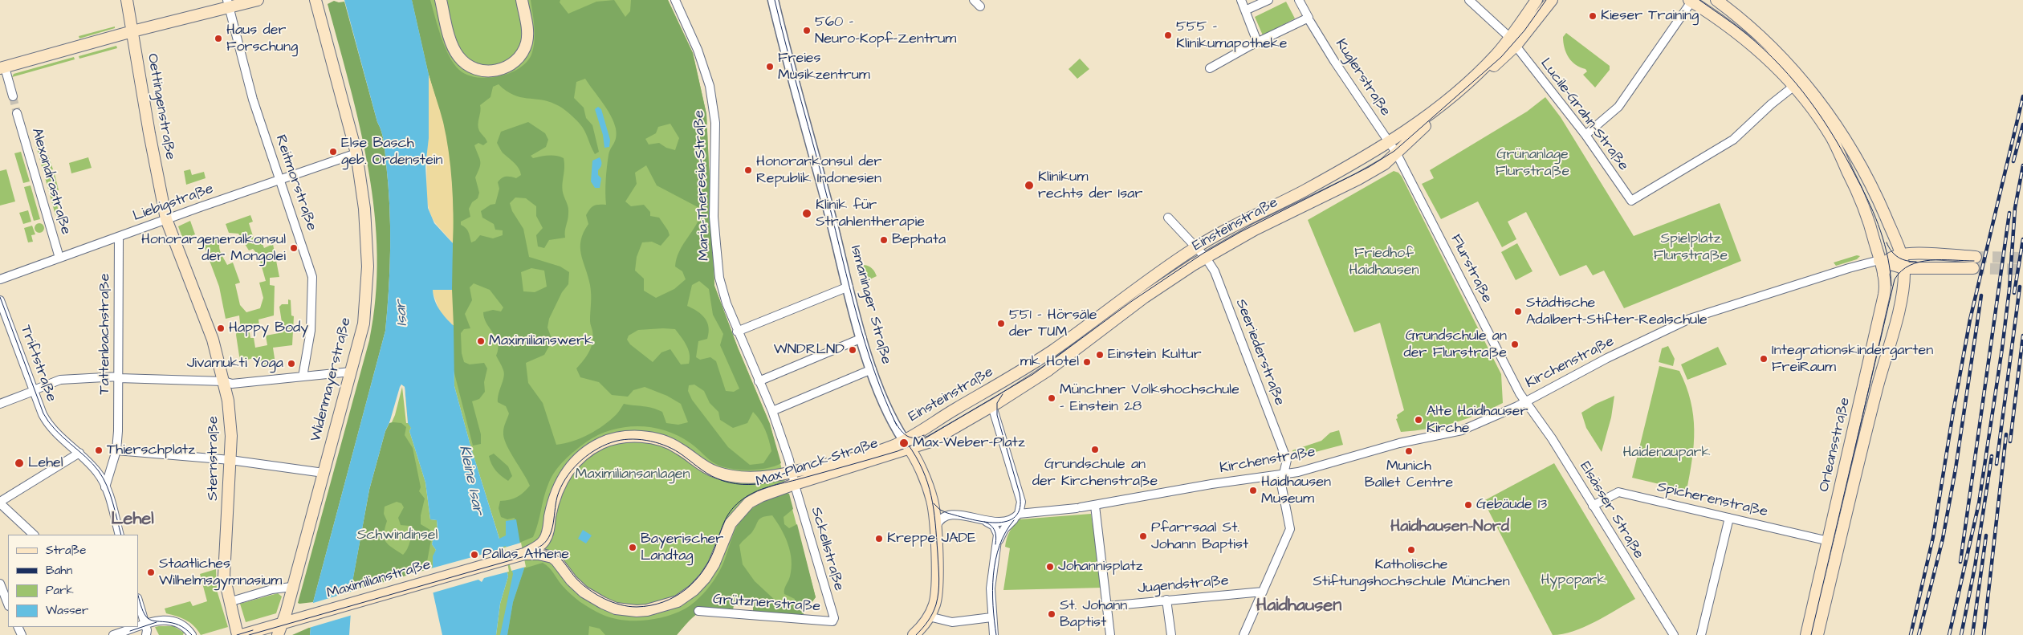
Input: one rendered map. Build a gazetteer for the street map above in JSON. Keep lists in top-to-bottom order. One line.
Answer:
{"streets":{"main road":["Oettingenstraße","Einsteinstraße","Widenmayerstraße","Orleansstraße","Sternstraße","Max-Planck-Straße","Maximilianstraße"],"street":["Kuglerstraße","Lucile-Grahn-Straße","Alexandrastraße","Reitmorstraße","Maria-Theresia-Straße","Liebigstraße","Flurstraße","Ismaninger Straße","Tattenbachstraße","Seeriederstraße","Kirchenstraße","Triftstraße","Spicherenstraße","Elsässer Straße","Sckellstraße","Jugendstraße","Grütznerstraße"]},"crossings":[["Kuglerstraße","Einsteinstraße"],["Kuglerstraße","Flurstraße"],["Oettingenstraße","Liebigstraße"],["Oettingenstraße","Sternstraße"],["Lucile-Grahn-Straße","Einsteinstraße"],["Lucile-Grahn-Straße","Orleansstraße"],["Alexandrastraße","Liebigstraße"],["Reitmorstraße","Liebigstraße"],["Maria-Theresia-Straße","Max-Planck-Straße"],["Maria-Theresia-Straße","Sckellstraße"],["Liebigstraße","Tattenbachstraße"],["Liebigstraße","Widenmayerstraße"],["Liebigstraße","Sternstraße"],["Einsteinstraße","Flurstraße"],["Einsteinstraße","Ismaninger Straße"],["Einsteinstraße","Seeriederstraße"],["Einsteinstraße","Max-Planck-Straße"],["Flurstraße","Kirchenstraße"],["Flurstraße","Elsässer Straße"],["Ismaninger Straße","Max-Planck-Straße"],["Seeriederstraße","Kirchenstraße"],["Seeriederstraße","Jugendstraße"],["Kirchenstraße","Orleansstraße"],["Kirchenstraße","Elsässer Straße"],["Widenmayerstraße","Maximilianstraße"],["Orleansstraße","Spicherenstraße"],["Max-Planck-Straße","Sckellstraße"],["Max-Planck-Straße","Maximilianstraße"],["Spicherenstraße","Elsässer Straße"],["Sckellstraße","Grütznerstraße"]],"districts":["Lehel","Haidhausen-Nord","Haidhausen"],"water":["Isar","Kleine Isar"],"parks":["Grünanlage Flurstraße","Spielplatz Flurstraße","Friedhof Haidhausen","Haidenaupark","Maximiliansanlagen","Schwindinsel","Hypopark"],"places":["Kieser Training","560 - Neuro-Kopf-Zentrum","555 - Klinikumapotheke","Haus der Forschung","Freies Musikzentrum","Else Basch geb. Ordenstein","Honorarkonsul der Republik Indonesien","Klinikum rechts der Isar","Klinik für Strahlentherapie","Bephata","Honorargeneralkonsul der Mongolei","Städtische Adalbert-Stifter-Realschule","551 - Hörsäle der TUM","Happy Body","Maximilianswerk","Grundschule an der Flurstraße","WNDRLND","Einstein Kultur","Integrationskindergarten FreiRaum","mk Hotel","Jivamukti Yoga","Münchner Volkshochschule – Einstein 28","Alte Haidhauser Kirche","Max-Weber-Platz","Grundschule an der Kirchenstraße","Thierschplatz","Munich Ballet Centre","Lehel","Haidhausen Museum","Gebäude 13","Pfarrsaal St. Johann Baptist","Kreppe JADE","Bayerischer Landtag","Katholische Stiftungshochschule München","Pallas Athene","Johannisplatz","Staatliches Wilhelmsgymnasium","St. Johann Baptist"],"legend":["Straße","Bahn","Park","Wasser"]}
